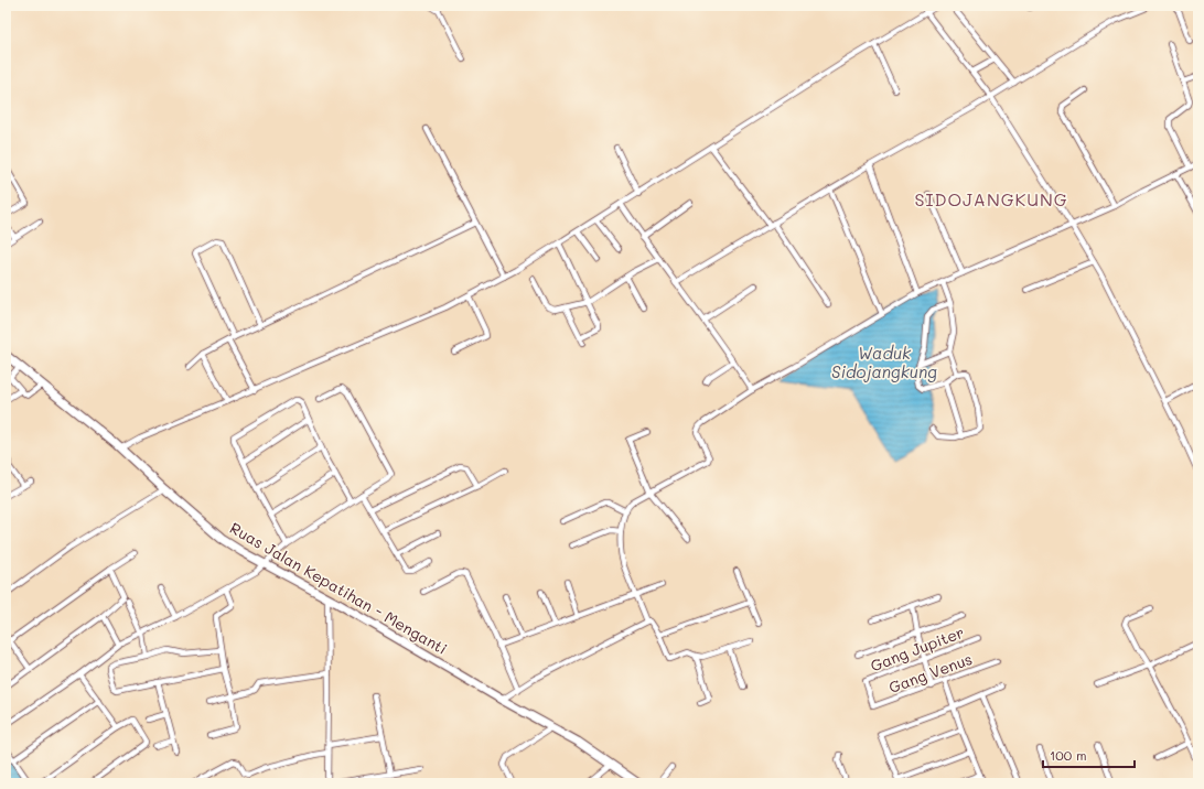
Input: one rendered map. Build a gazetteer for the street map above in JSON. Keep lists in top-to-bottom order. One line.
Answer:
{"streets":{"main road":["Ruas Jalan Kepatihan - Menganti"],"street":["Gang Jupiter","Gang Venus"]},"crossings":[["Gang Jupiter","Gang Venus"]],"districts":["SIDOJANGKUNG"],"water":["Waduk Sidojangkung"],"scale_bar":"100 m"}
